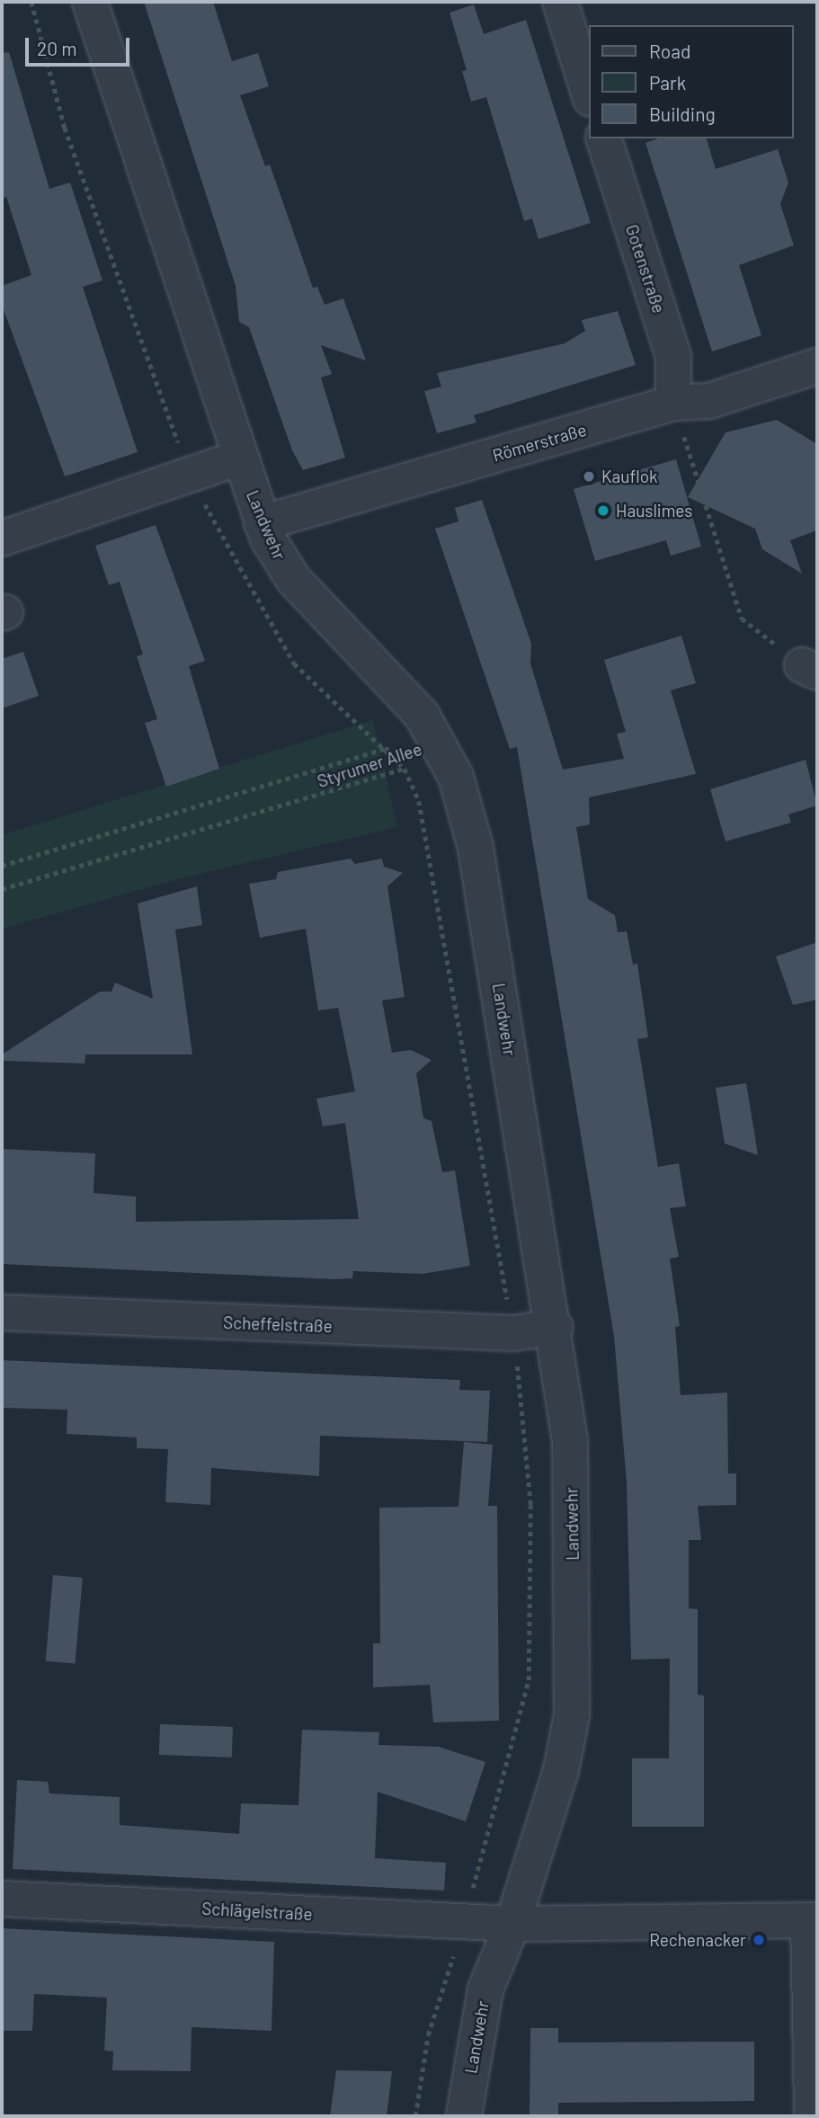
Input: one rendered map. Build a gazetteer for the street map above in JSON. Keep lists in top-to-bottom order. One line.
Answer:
{"streets":{"street":["Gotenstraße","Römerstraße","Landwehr","Scheffelstraße","Schlägelstraße"],"path":["Styrumer Allee"]},"crossings":[["Gotenstraße","Römerstraße"],["Römerstraße","Landwehr"],["Landwehr","Styrumer Allee"],["Landwehr","Scheffelstraße"],["Landwehr","Schlägelstraße"]],"places":["Kauflok","Hauslimes","Rechenacker"],"legend":["Road","Park","Building"],"scale_bar":"20 m"}
